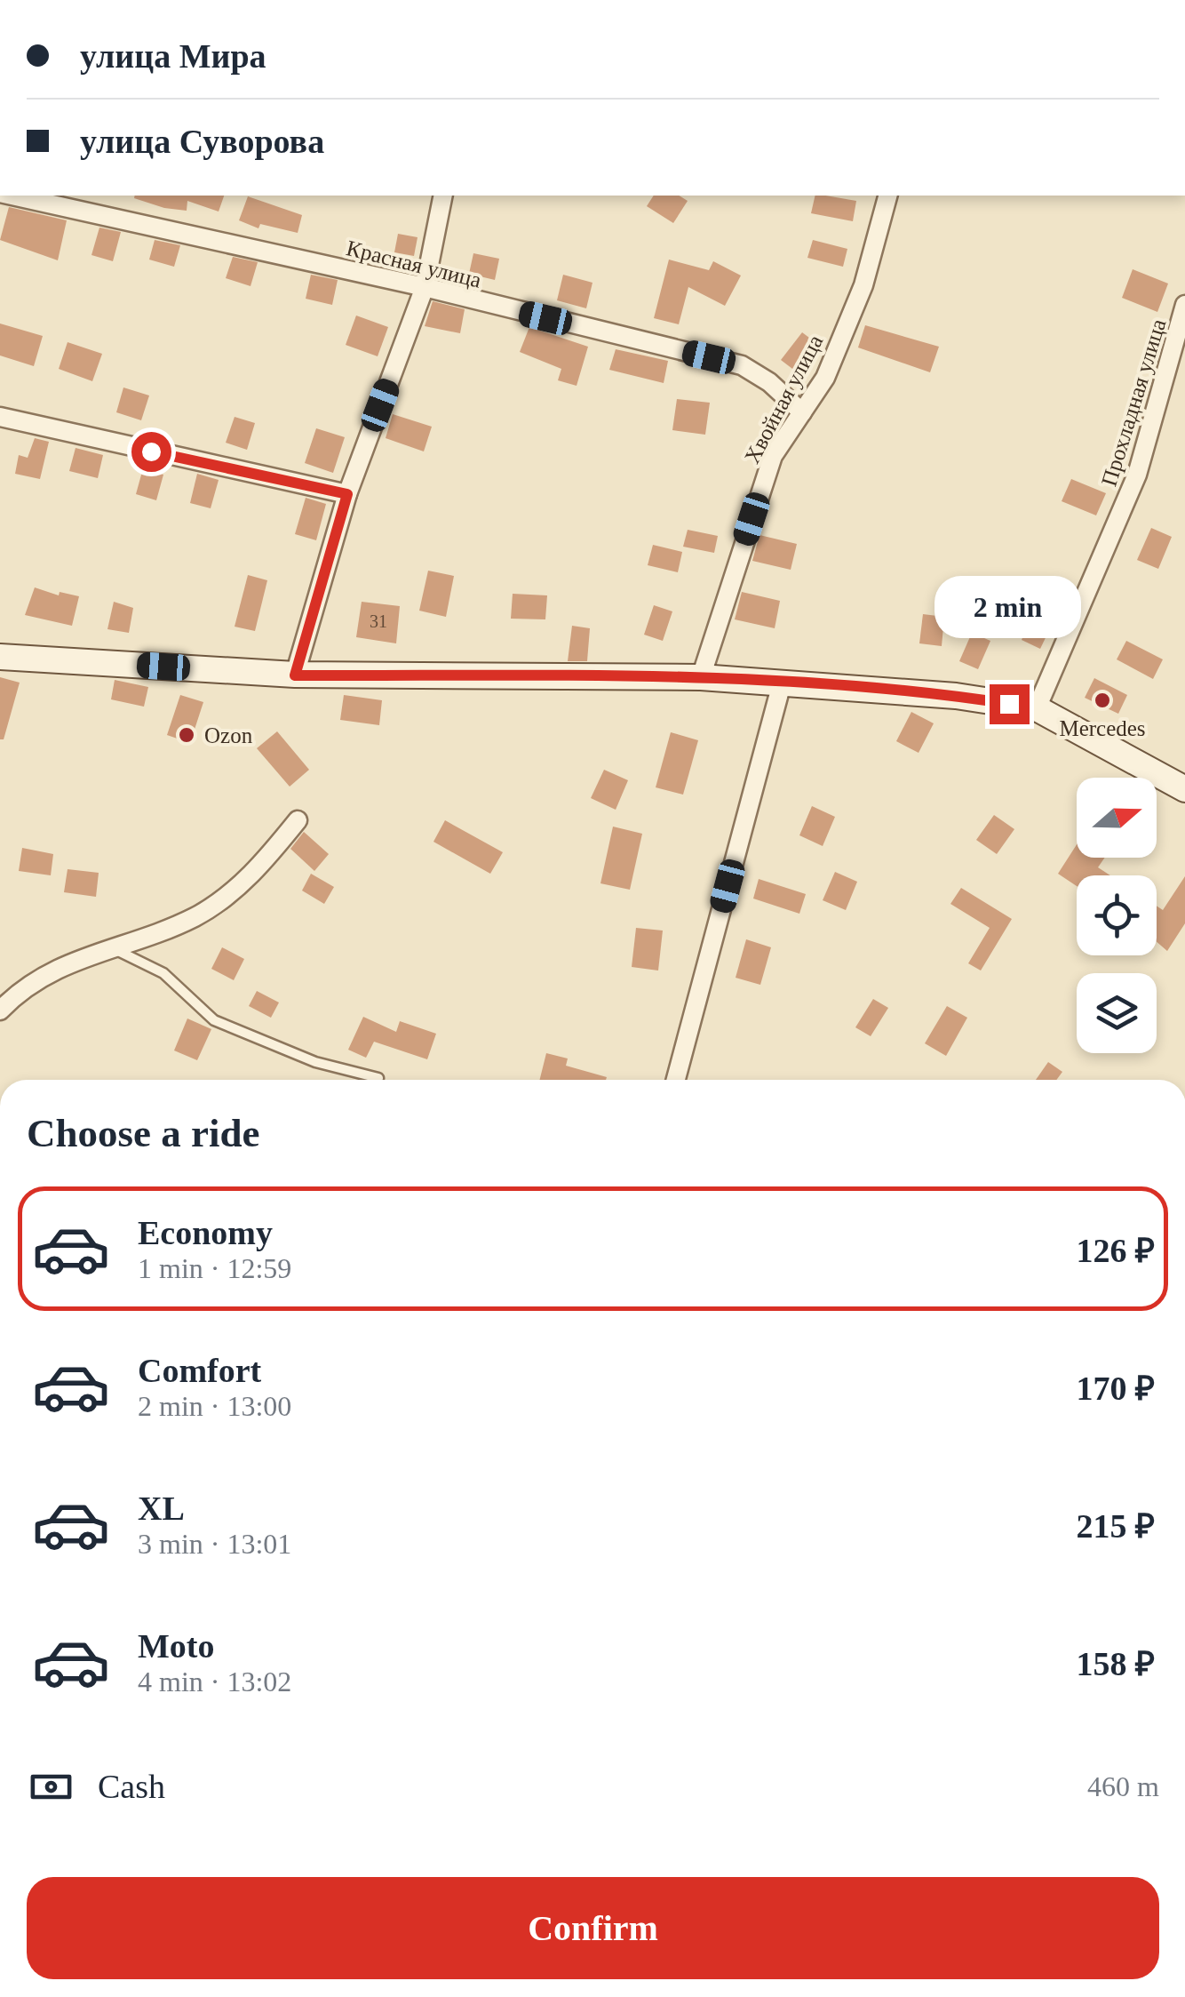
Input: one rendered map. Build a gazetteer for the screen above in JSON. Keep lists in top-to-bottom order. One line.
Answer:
{"streets":{"street":["Красная улица","Хвойная улица","Прохладная улица"]},"crossings":[["Красная улица","Хвойная улица"]],"places":["Mercedes","Ozon"],"house_numbers":["31"],"north":"right","page":{"banner":["улица Мира","улица Суворова"],"bubble":"2 min","heading":"Choose a ride","list":[{"name":"Economy","note":"1 min · 12:59","value":"126 ₽"},{"name":"Comfort","note":"2 min · 13:00","value":"170 ₽"},{"name":"XL","note":"3 min · 13:01","value":"215 ₽"},{"name":"Moto","note":"4 min · 13:02","value":"158 ₽"}],"pay":["Cash","460 m"],"buttons":"Confirm"}}
